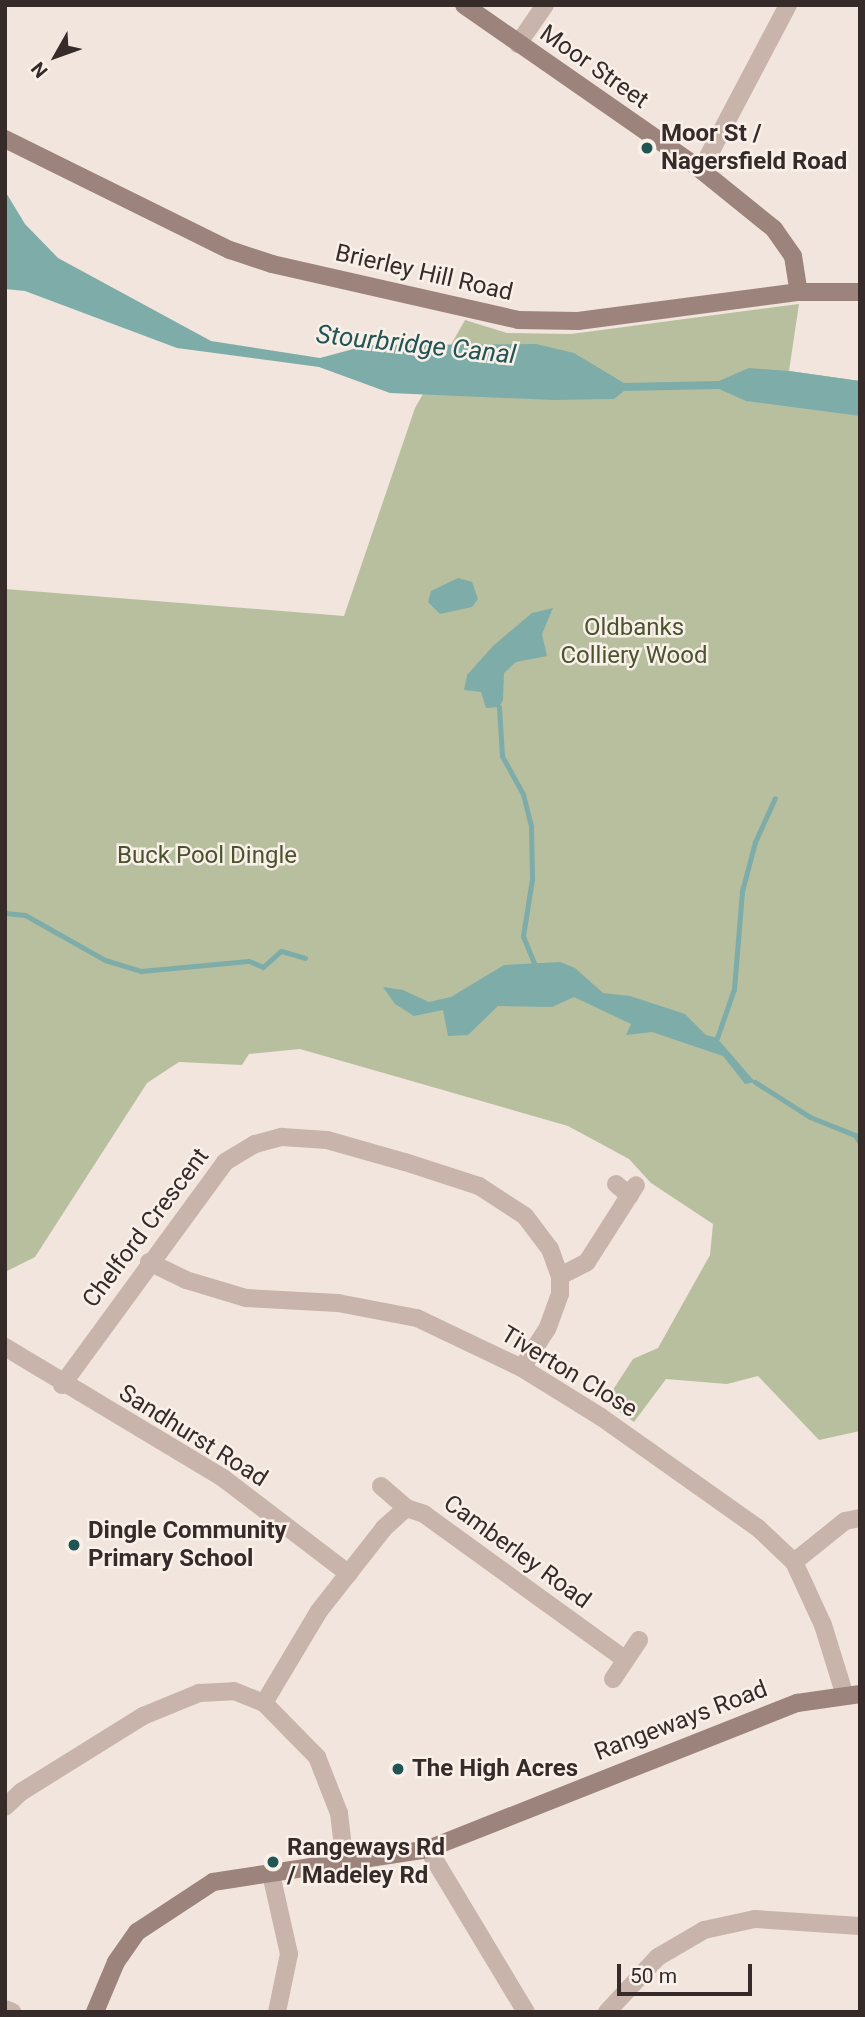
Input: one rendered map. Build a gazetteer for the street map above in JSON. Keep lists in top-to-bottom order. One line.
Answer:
{"streets":{"street":["Moor Street","Brierley Hill Road","Chelford Crescent","Tiverton Close","Sandhurst Road","Camberley Road","Rangeways Road"]},"crossings":[["Moor Street","Brierley Hill Road"],["Chelford Crescent","Tiverton Close"],["Chelford Crescent","Sandhurst Road"],["Tiverton Close","Rangeways Road"],["Sandhurst Road","Camberley Road"]],"water":["Stourbridge Canal"],"parks":["Oldbanks Colliery Wood","Buck Pool Dingle"],"places":["Moor St / Nagersfield Road","Dingle Community Primary School","The High Acres","Rangeways Rd / Madeley Rd"],"scale_bar":"50 m","north":"bottom left"}
